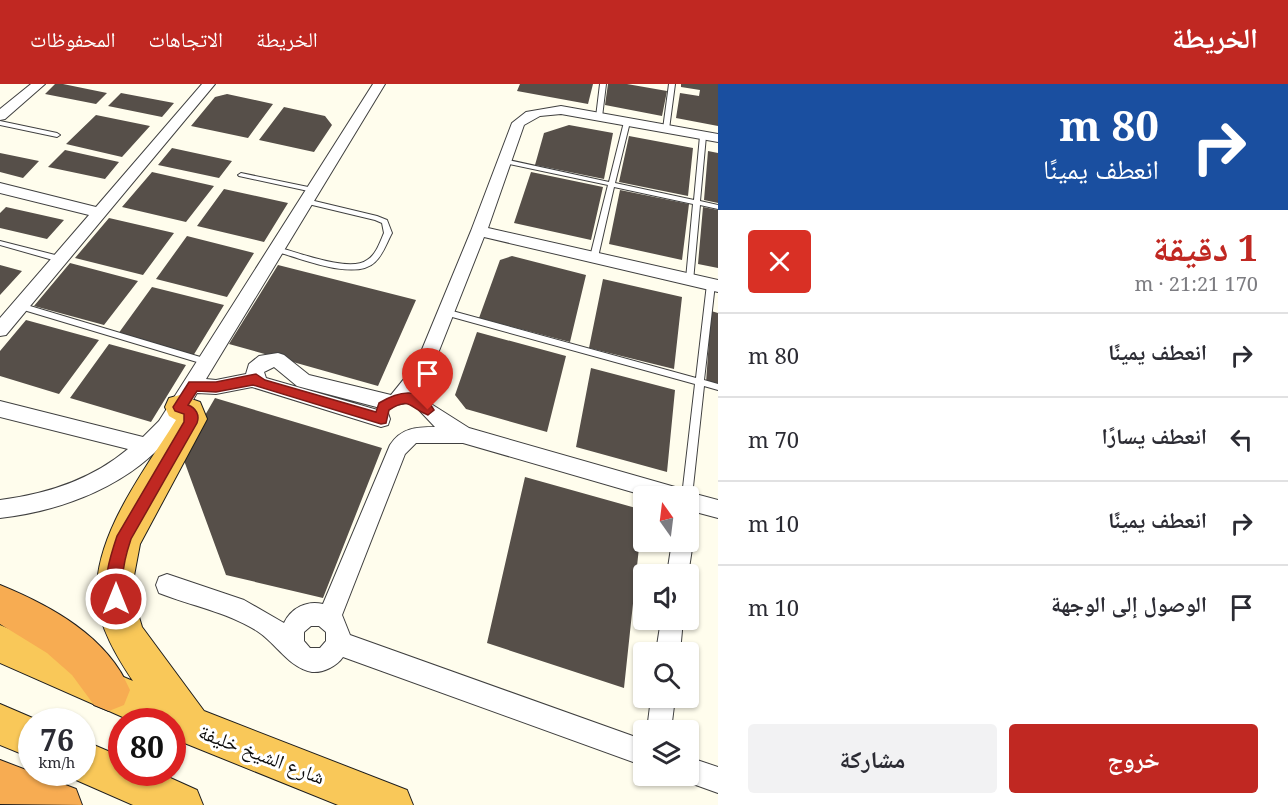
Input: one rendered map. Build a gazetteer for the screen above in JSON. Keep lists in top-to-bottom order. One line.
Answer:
{"streets":{"highway":["شارع الشيخ خليفة"]},"north":"top","page":{"header":"الخريطة","nav":["الخريطة","الاتجاهات","المحفوظات"],"turn":["80 m","انعطف يمينًا"],"heading":["1 دقيقة","170 m · 21:21"],"list":[{"name":"انعطف يمينًا","value":"80 m"},{"name":"انعطف يسارًا","value":"70 m"},{"name":"انعطف يمينًا","value":"10 m"},{"name":"الوصول إلى الوجهة","value":"10 m"}],"speed":"76 km/h","limit":"80","buttons":["خروج","مشاركة"]}}
